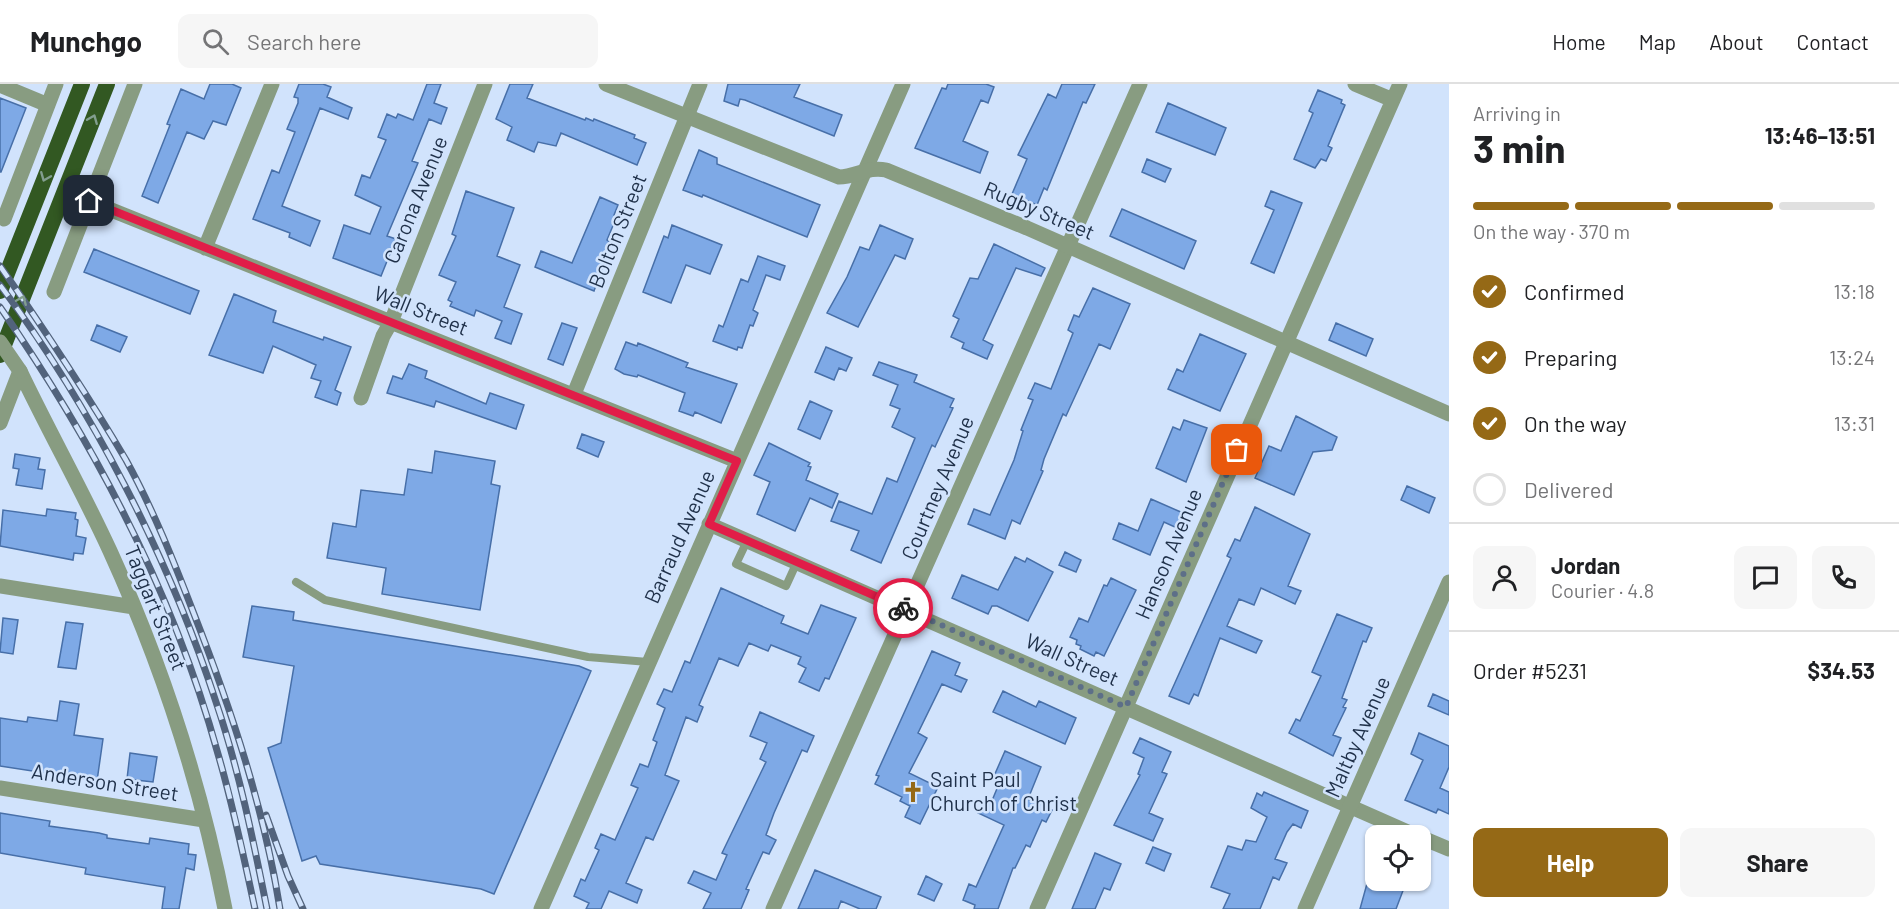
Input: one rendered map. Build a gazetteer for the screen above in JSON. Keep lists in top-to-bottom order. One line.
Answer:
{"streets":{"street":["Carona Avenue","Rugby Street","Bolton Street","Wall Street","Courtney Avenue","Barraud Avenue","Hanson Avenue","Taggart Street","Maltby Avenue","Anderson Street"]},"crossings":[["Carona Avenue","Wall Street"],["Rugby Street","Bolton Street"],["Rugby Street","Courtney Avenue"],["Rugby Street","Barraud Avenue"],["Rugby Street","Hanson Avenue"],["Bolton Street","Wall Street"],["Wall Street","Courtney Avenue"],["Wall Street","Barraud Avenue"],["Wall Street","Hanson Avenue"],["Wall Street","Maltby Avenue"],["Taggart Street","Anderson Street"]],"places":{"church":["Saint Paul Church of Christ"]},"page":{"header":"Munchgo","search":"Search here","nav":["Home","Map","About","Contact"],"heading":["3 min","Arriving in","13:46–13:51"],"panel":["Jordan","Courier · 4.8","Order #5231","$34.53"],"bar":"On the way · 370 m","list":[["Confirmed","13:18"],["Preparing","13:24"],["On the way","13:31"],"Delivered"],"buttons":["Help","Share"]}}
